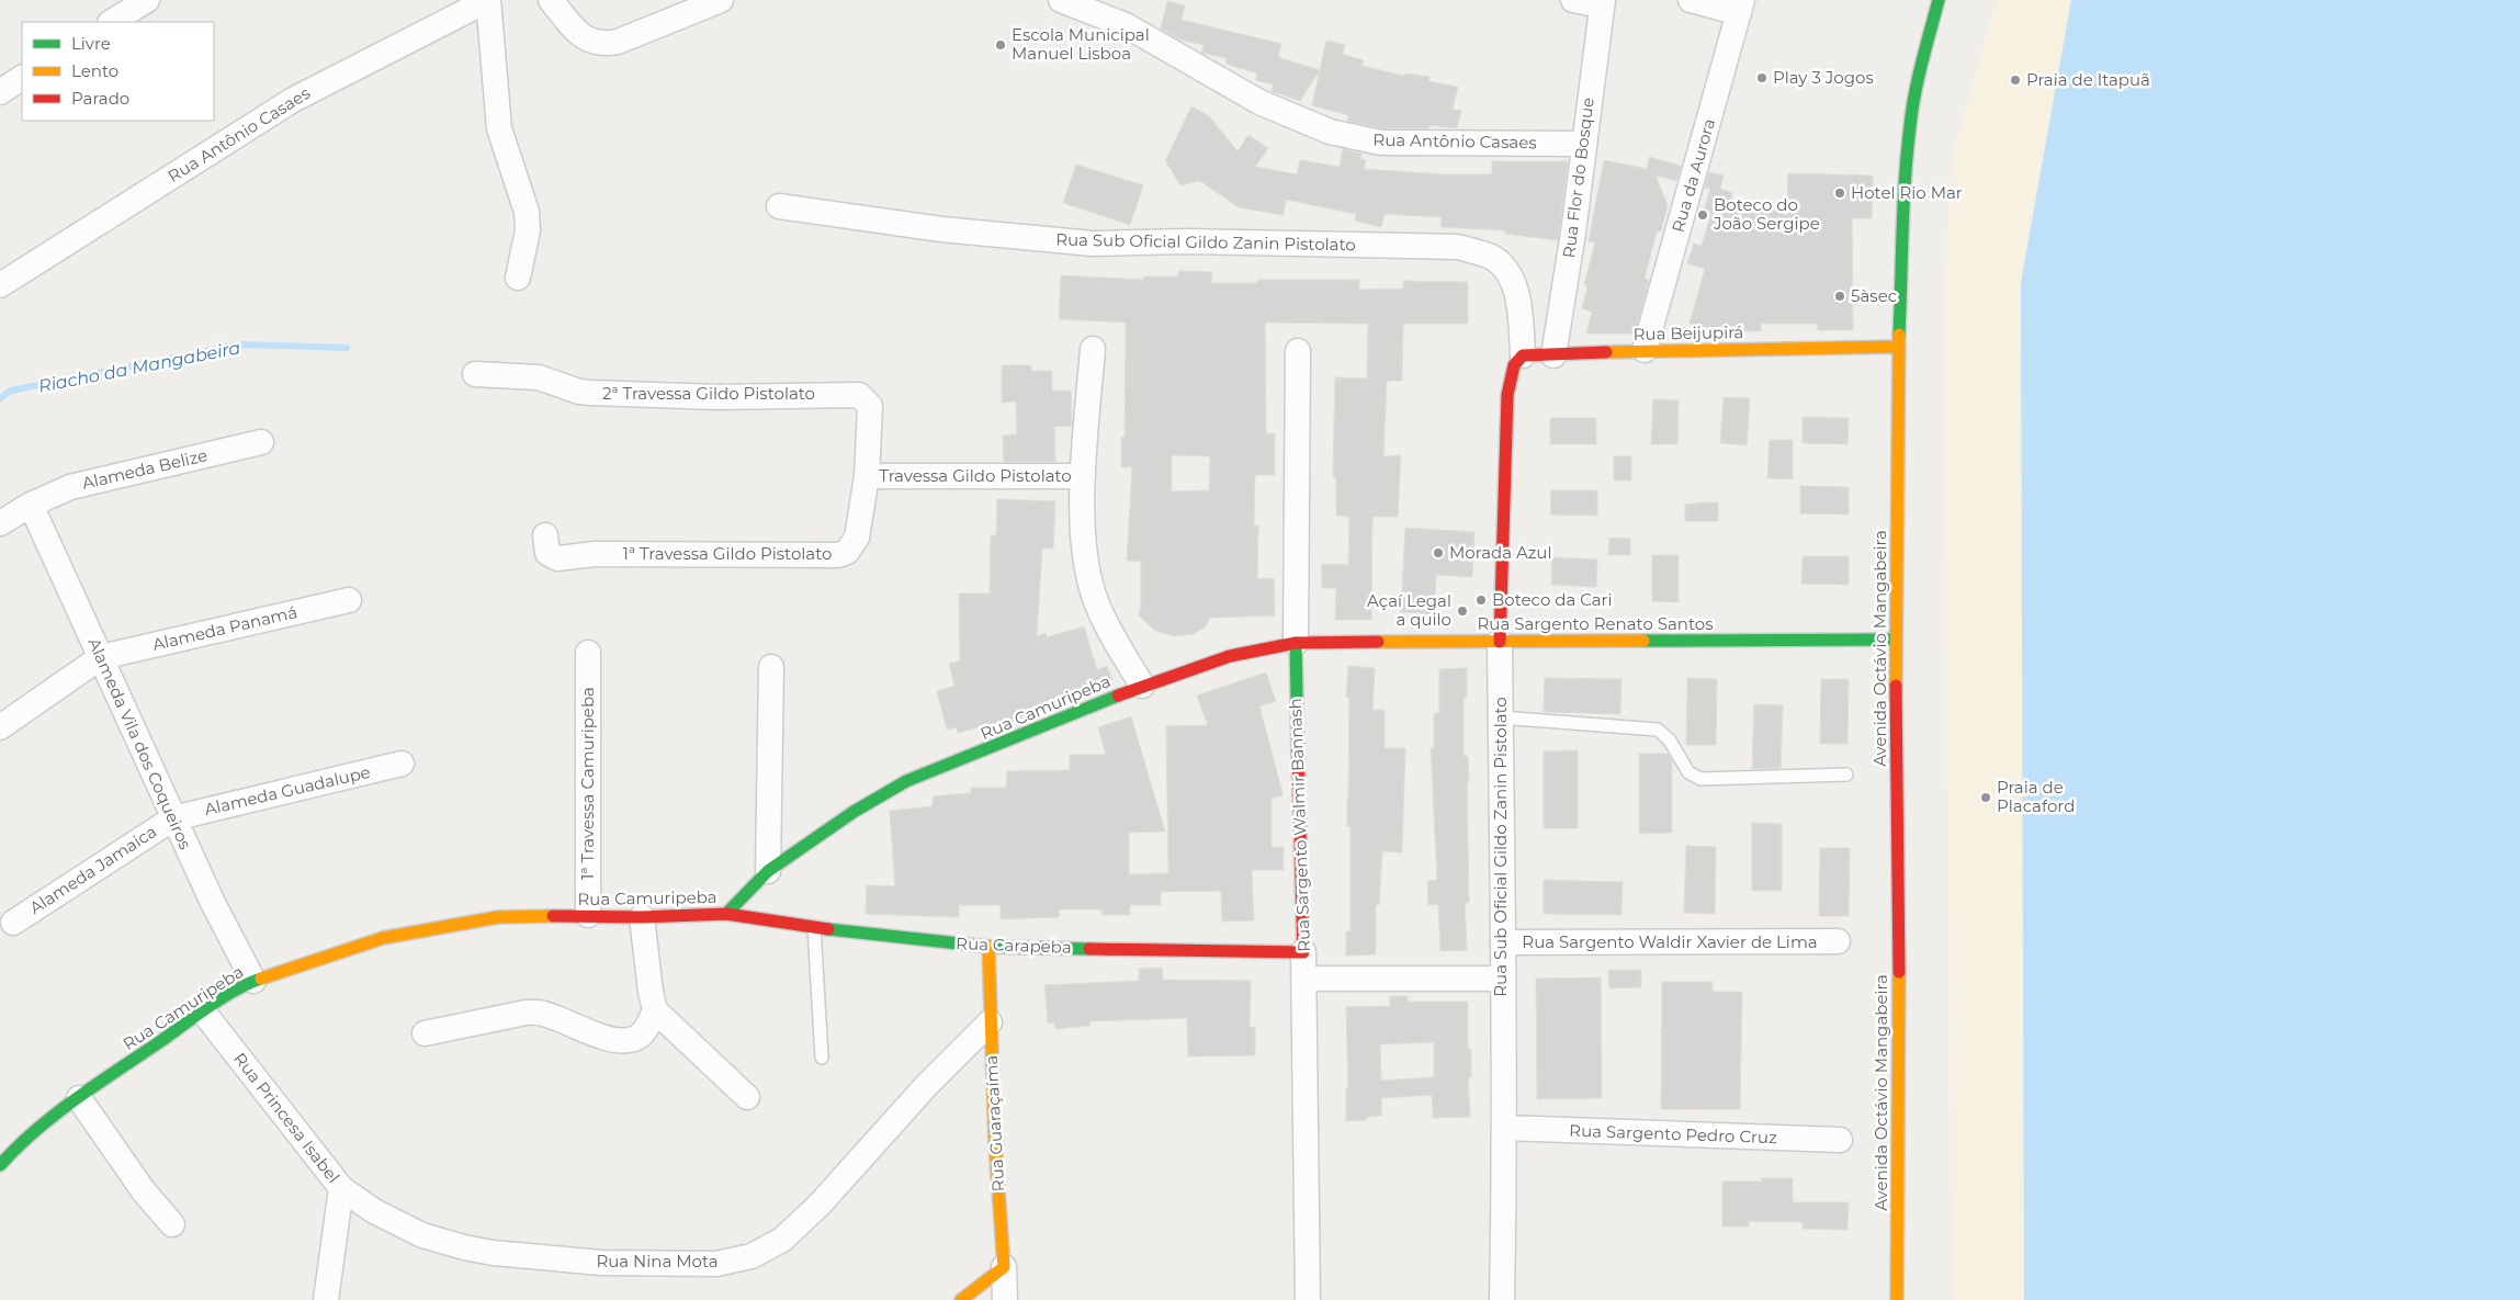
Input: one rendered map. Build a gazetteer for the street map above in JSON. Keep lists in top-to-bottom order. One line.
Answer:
{"streets":{"main road":["Rua Sub Oficial Gildo Zanin Pistolato","Rua Beijupirá","Rua Sargento Renato Santos","Avenida Octávio Mangabeira","Rua Camuripeba","Rua Sargento Walmir Bannash","Rua Carapeba","Rua Guaraçaíma"],"street":["Rua Antônio Casaes","Rua da Aurora","Rua Flor do Bosque","2ª Travessa Gildo Pistolato","Alameda Belize","Travessa Gildo Pistolato","1ª Travessa Gildo Pistolato","Alameda Panamá","Alameda Vila dos Coqueiros","1ª Travessa Camuripeba","Alameda Guadalupe","Alameda Jamaica","Rua Sargento Waldir Xavier de Lima","Rua Princesa Isabel","Rua Sargento Pedro Cruz","Rua Nina Mota"]},"crossings":[["Rua Antônio Casaes","Rua Flor do Bosque"],["Rua da Aurora","Rua Beijupirá"],["Rua Flor do Bosque","Rua Beijupirá"],["Rua Sub Oficial Gildo Zanin Pistolato","Rua Beijupirá"],["Rua Sub Oficial Gildo Zanin Pistolato","Rua Sargento Renato Santos"],["Rua Sub Oficial Gildo Zanin Pistolato","Rua Sargento Waldir Xavier de Lima"],["Rua Sub Oficial Gildo Zanin Pistolato","Rua Sargento Pedro Cruz"],["Rua Beijupirá","Avenida Octávio Mangabeira"],["2ª Travessa Gildo Pistolato","Travessa Gildo Pistolato"],["2ª Travessa Gildo Pistolato","1ª Travessa Gildo Pistolato"],["Alameda Belize","Alameda Vila dos Coqueiros"],["Travessa Gildo Pistolato","1ª Travessa Gildo Pistolato"],["Rua Sargento Renato Santos","Avenida Octávio Mangabeira"],["Rua Sargento Renato Santos","Rua Camuripeba"],["Rua Sargento Renato Santos","Rua Sargento Walmir Bannash"],["Alameda Panamá","Alameda Vila dos Coqueiros"],["Rua Camuripeba","Alameda Vila dos Coqueiros"],["Rua Camuripeba","1ª Travessa Camuripeba"],["Rua Camuripeba","Rua Sargento Walmir Bannash"],["Rua Camuripeba","Rua Carapeba"],["Rua Camuripeba","Rua Princesa Isabel"],["Alameda Vila dos Coqueiros","Alameda Guadalupe"],["Alameda Vila dos Coqueiros","Alameda Jamaica"],["Alameda Guadalupe","Alameda Jamaica"],["Rua Sargento Walmir Bannash","Rua Carapeba"],["Rua Carapeba","Rua Guaraçaíma"],["Rua Princesa Isabel","Rua Nina Mota"],["Rua Guaraçaíma","Rua Nina Mota"]],"water":["Riacho da Mangabeira"],"places":["Escola Municipal Manuel Lisboa","Play 3 Jogos","Praia de Itapuã","Hotel Rio Mar","Boteco do João Sergipe","5àsec","Morada Azul","Boteco da Cari","Açaí Legal a quilo","Praia de Placaford"],"legend":["Livre","Lento","Parado"]}
